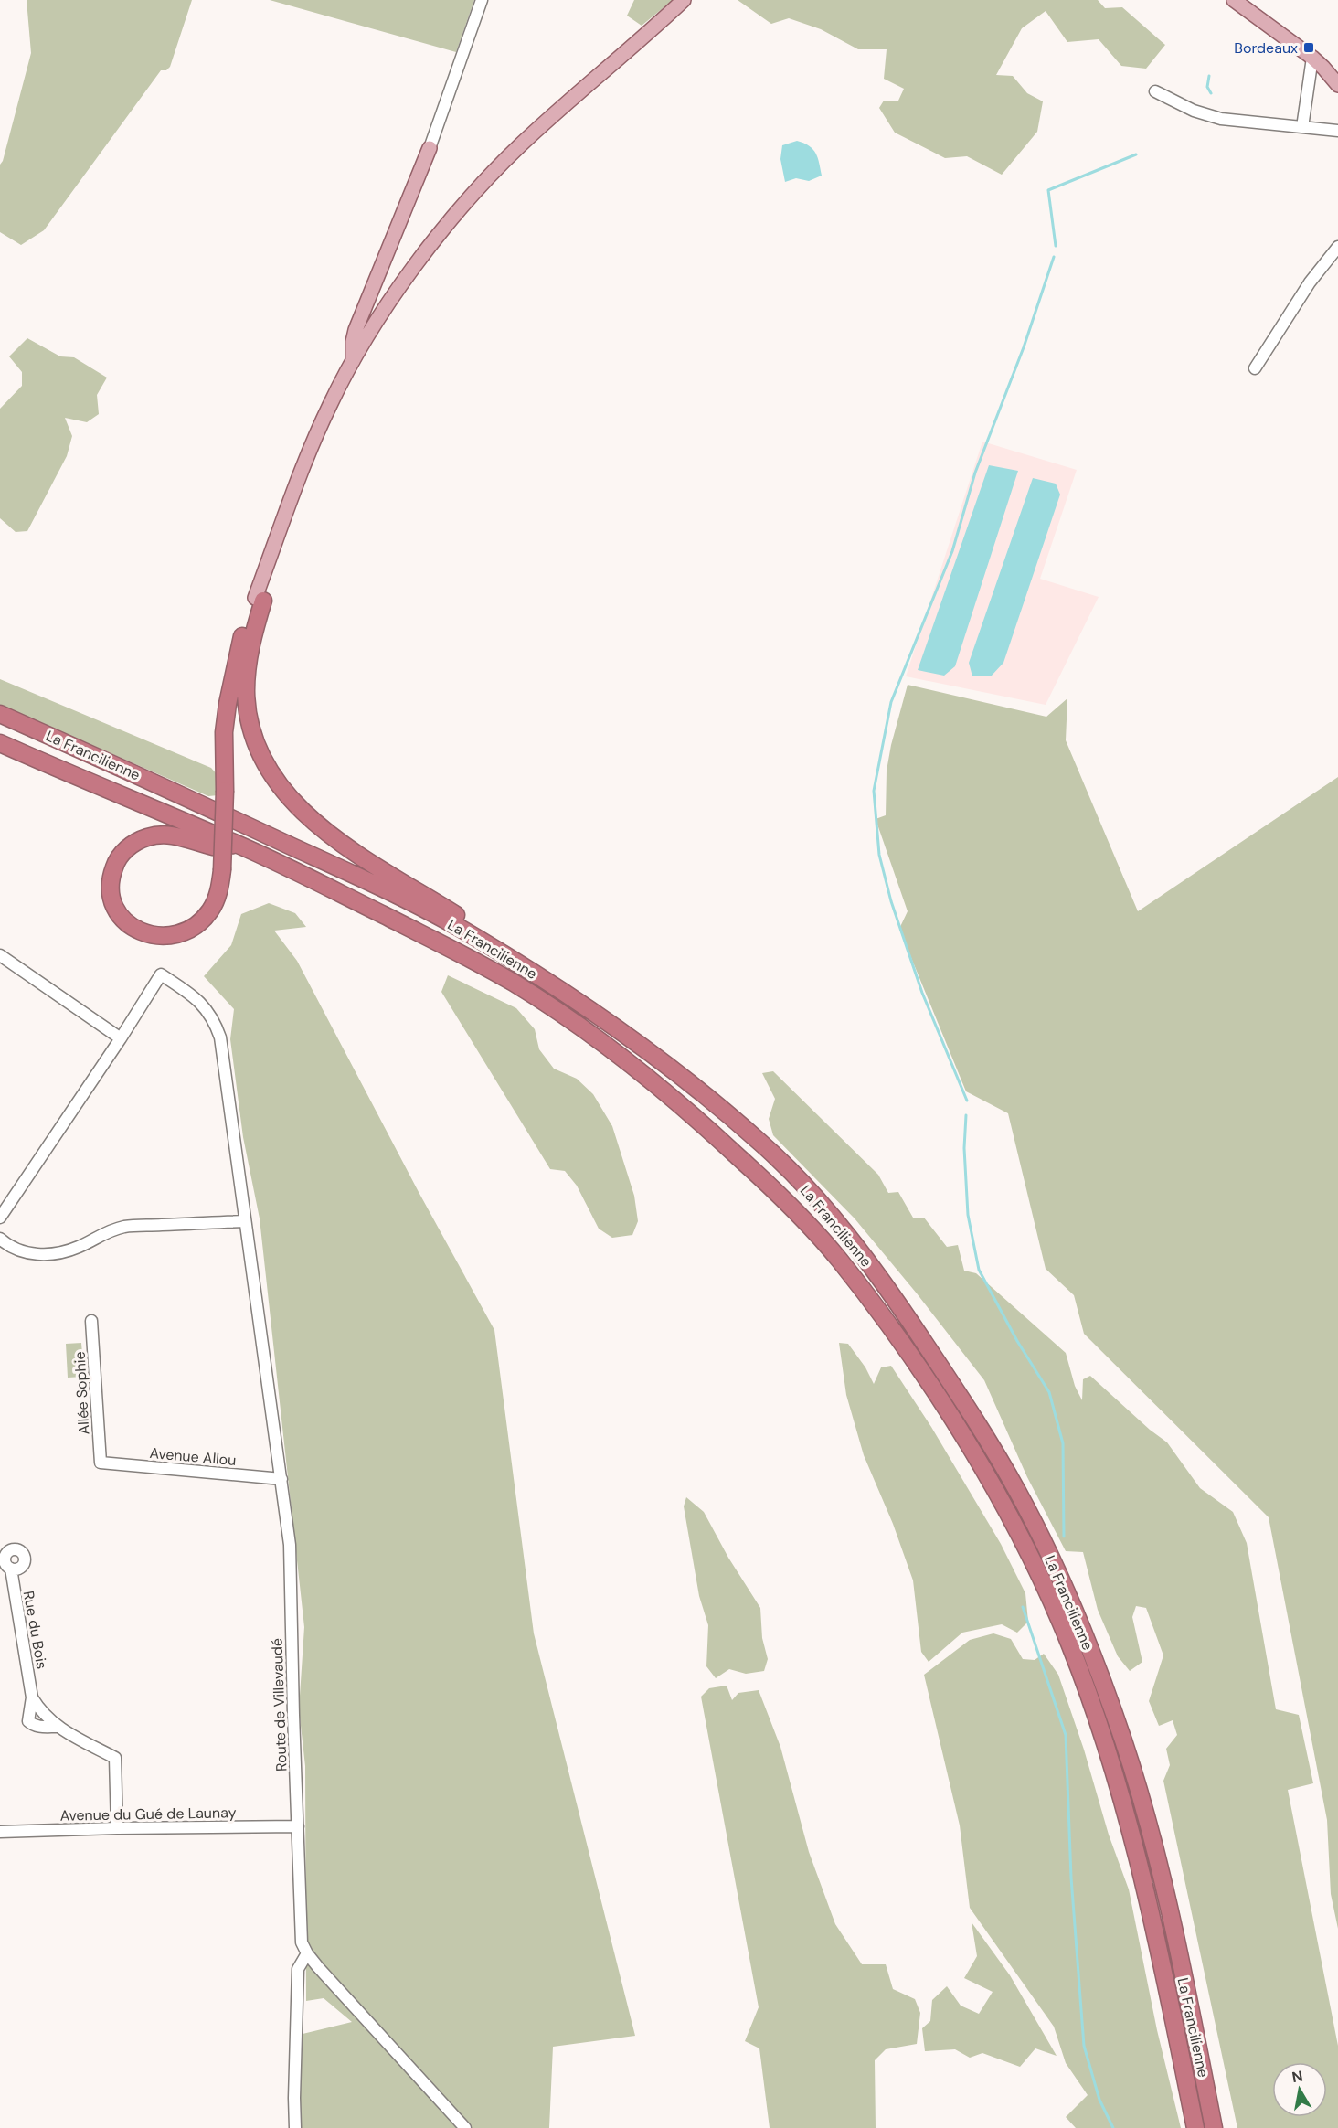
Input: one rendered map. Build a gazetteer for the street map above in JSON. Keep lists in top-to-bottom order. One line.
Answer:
{"streets":{"highway":["La Francilienne"],"street":["Allée Sophie","Avenue Allou","Rue du Bois","Route de Villevaudé","Avenue du Gué de Launay"]},"crossings":[["Allée Sophie","Avenue Allou"],["Avenue Allou","Route de Villevaudé"],["Rue du Bois","Avenue du Gué de Launay"],["Route de Villevaudé","Avenue du Gué de Launay"]],"places":{"transit":["Bordeaux"]},"north":"top"}
